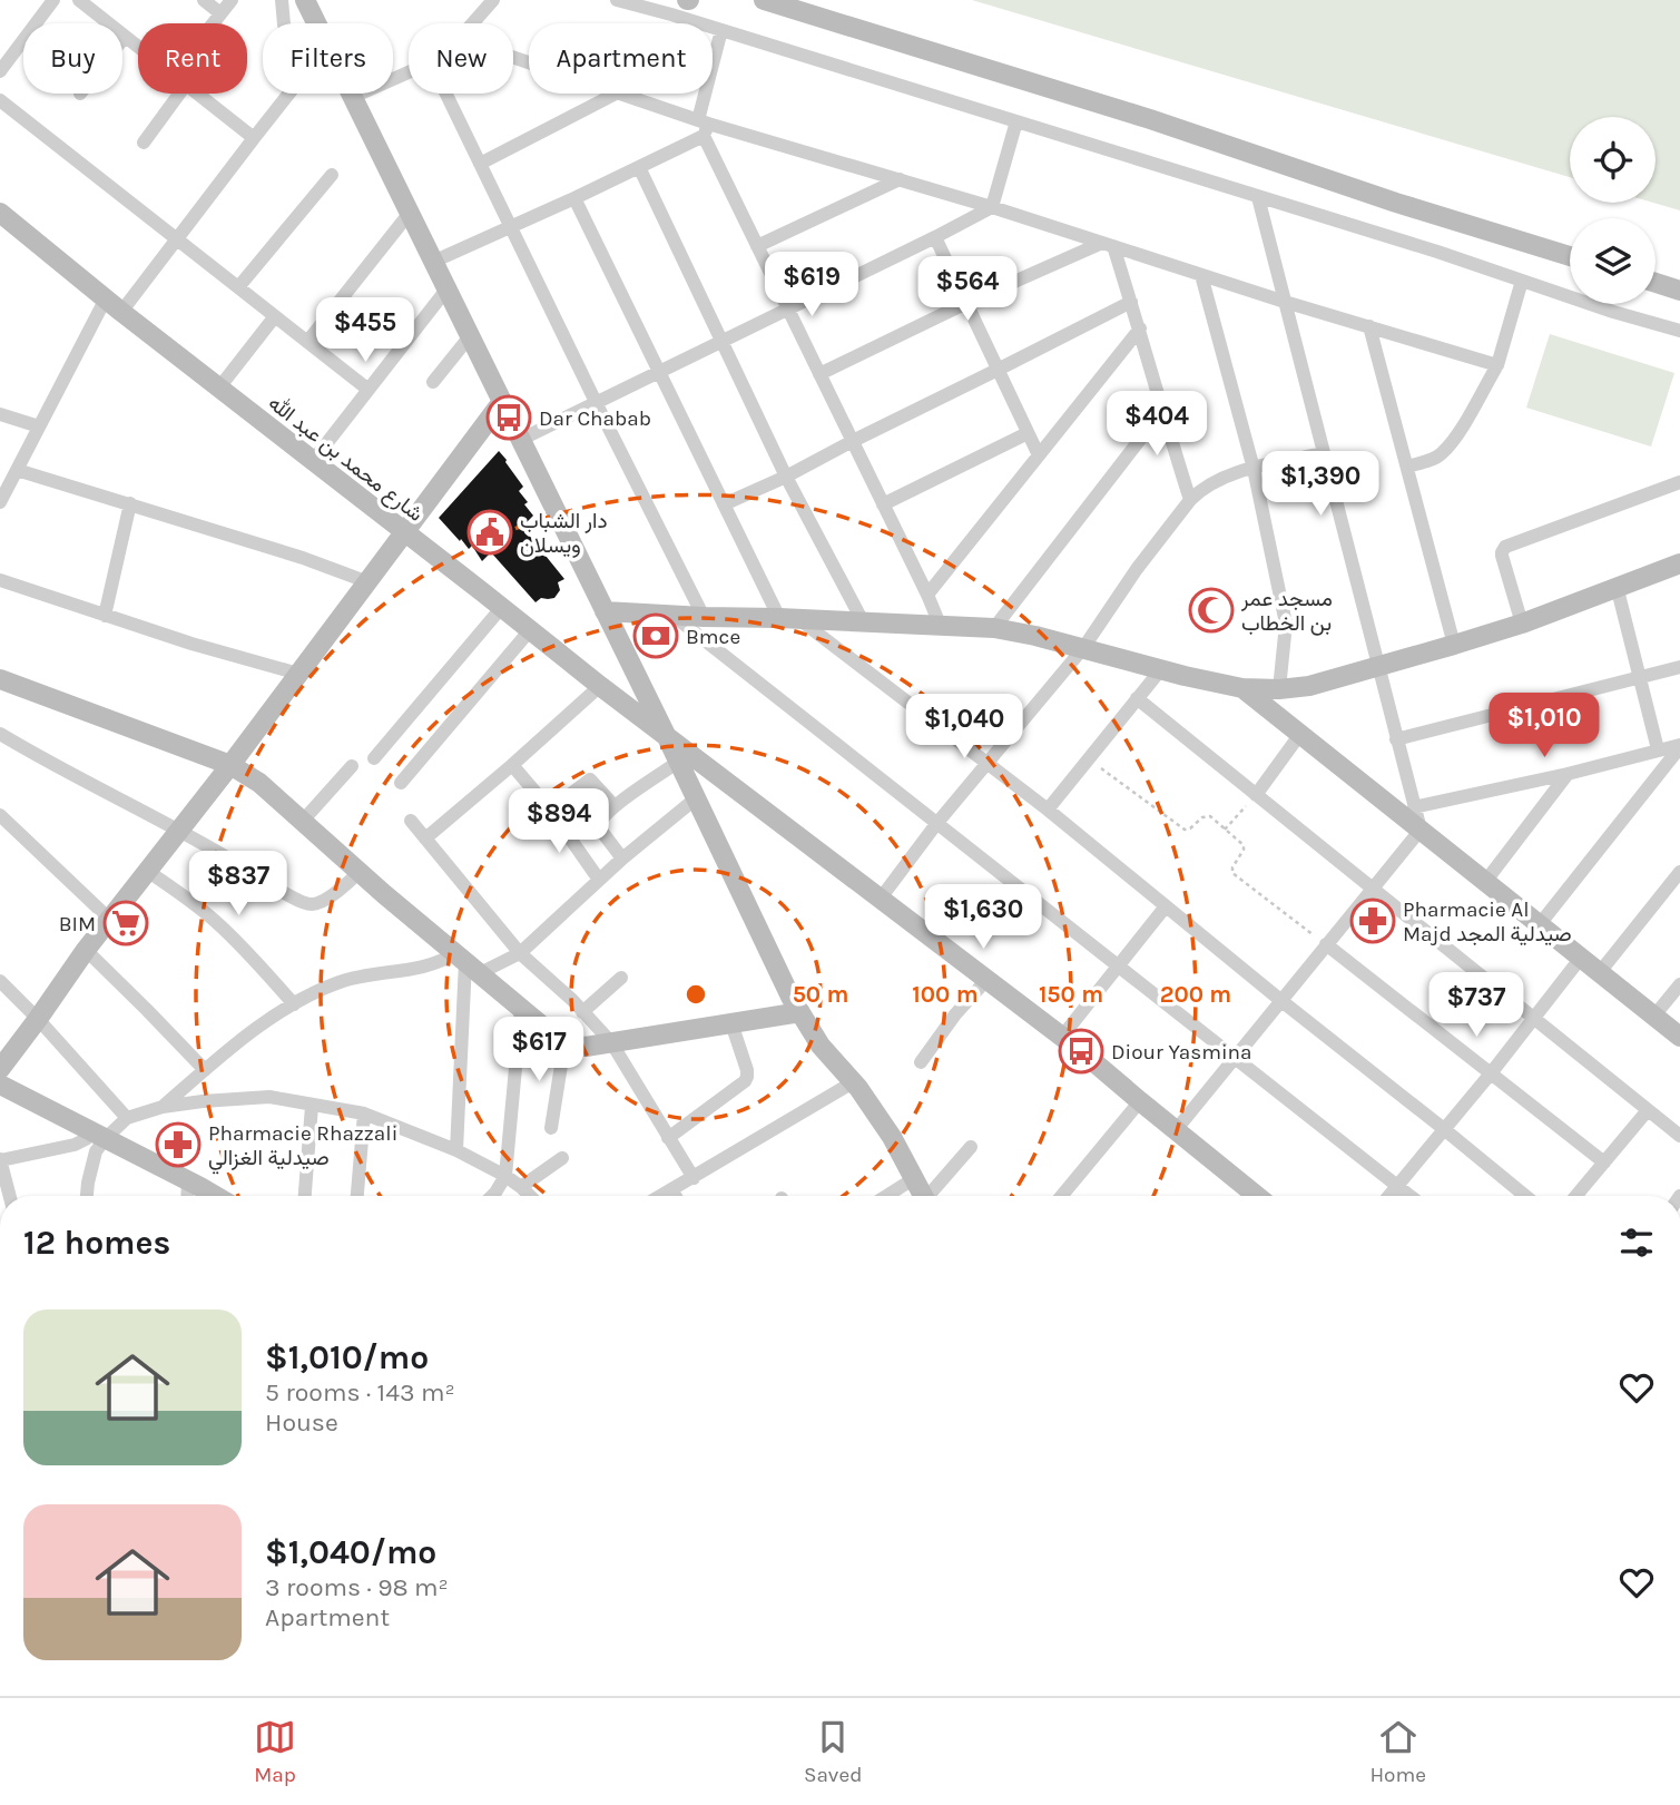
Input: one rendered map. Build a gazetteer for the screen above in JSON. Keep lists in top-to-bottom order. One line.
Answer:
{"streets":{"street":["شارع محمد بن عبد الله"]},"places":{"bus stop":["Dar Chabab","Diour Yasmina"],"public building":["دار الشباب ويسلان"],"mosque":["مسجد عمر بن الخطاب"],"bank":["Bmce"],"pharmacy":["Pharmacie Al Majd صيدلية المجد","Pharmacie Rhazzali صيدلية الغزالي"],"supermarket":["BIM"]},"page":{"chip":["Buy","Rent","Filters","New","Apartment"],"price":["$619","$564","$455","$404","$1,390","$1,010","$1,040","$894","$837","$1,630","$737","$617"],"heading":"12 homes","list":[{"name":"$1,010/mo","note":"5 rooms · 143 m² · House"},{"name":"$1,040/mo","note":"3 rooms · 98 m² · Apartment"}],"tabs":["Map","Saved","Home"]},"rings":["50 m","100 m","150 m","200 m"]}
